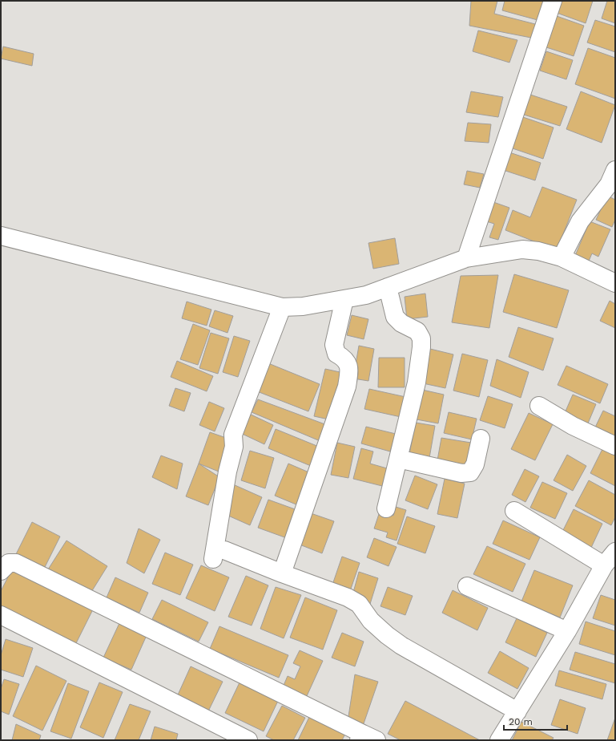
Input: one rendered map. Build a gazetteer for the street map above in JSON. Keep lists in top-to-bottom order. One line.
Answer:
{"scale_bar":"20 m"}
